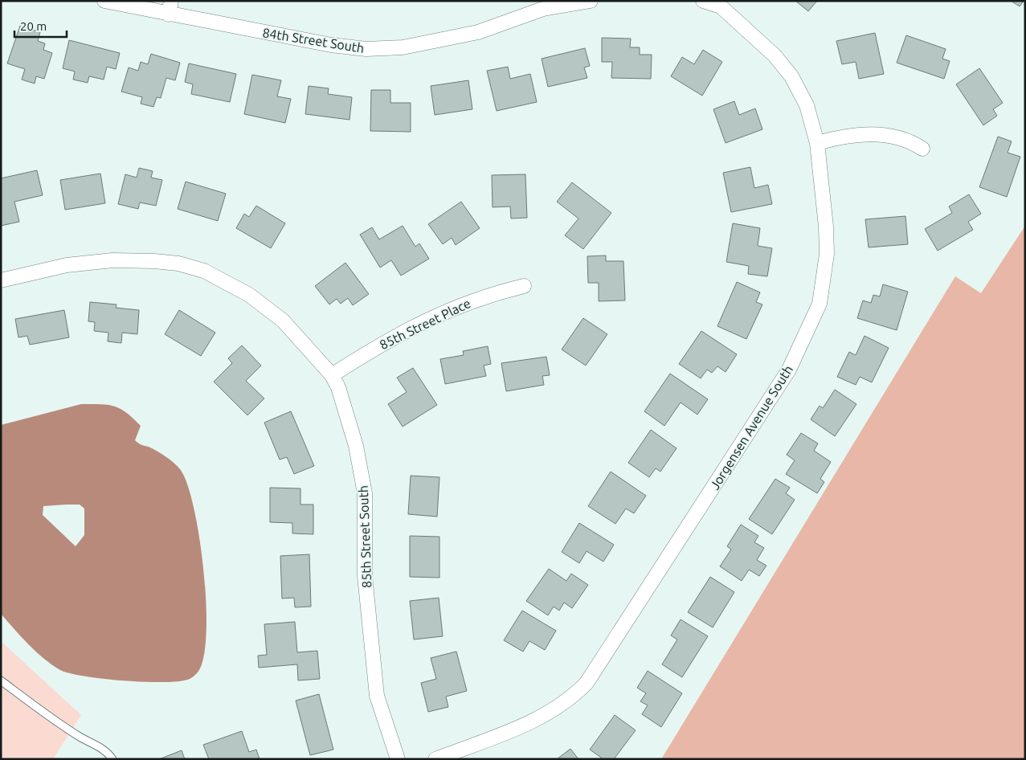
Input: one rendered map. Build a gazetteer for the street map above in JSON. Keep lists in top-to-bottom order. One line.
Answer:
{"streets":{"street":["84th Street South","85th Street Place","Jorgensen Avenue South","85th Street South"]},"crossings":[["85th Street Place","85th Street South"]],"scale_bar":"20 m"}
